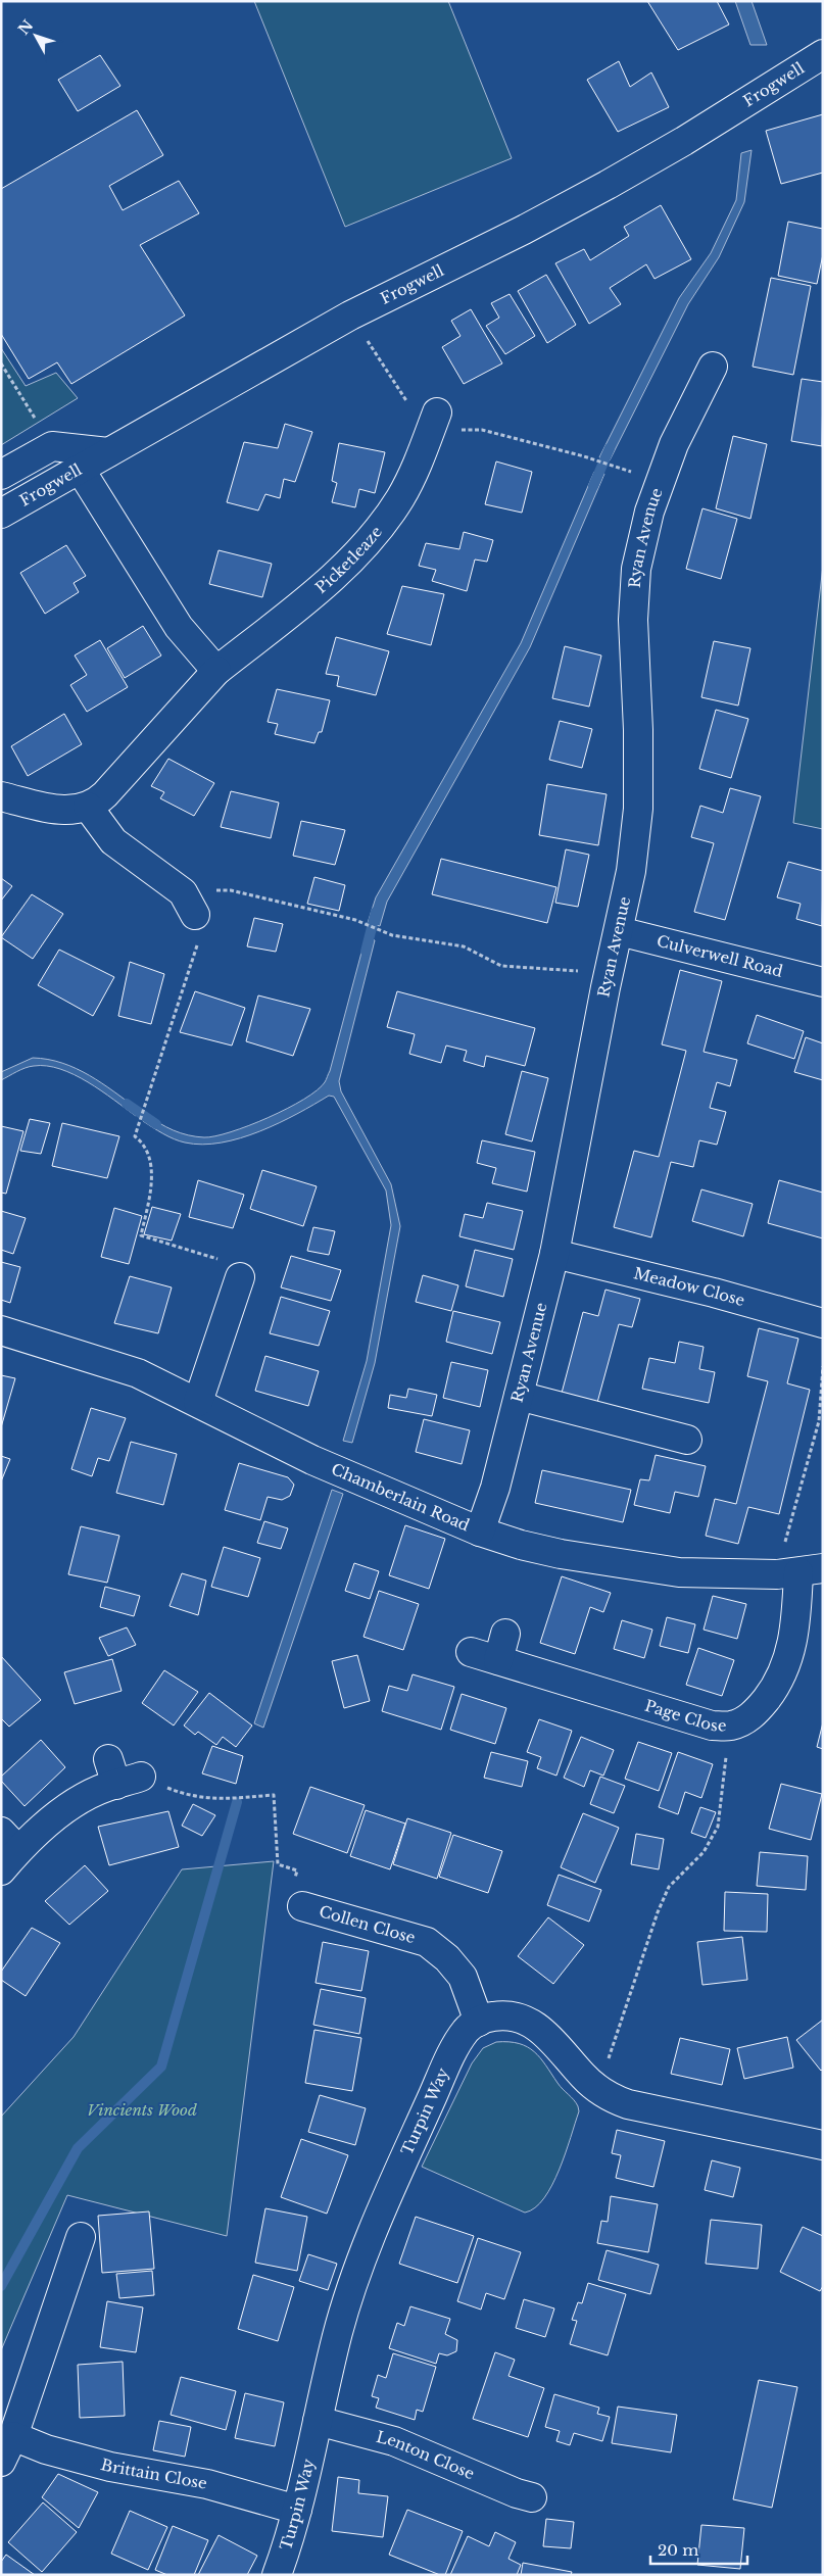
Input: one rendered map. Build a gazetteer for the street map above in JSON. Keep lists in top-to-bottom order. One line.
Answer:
{"streets":{"street":["Frogwell","Ryan Avenue","Picketleaze","Culverwell Road","Meadow Close","Chamberlain Road","Page Close","Collen Close","Turpin Way","Lenton Close","Brittain Close"]},"crossings":[["Ryan Avenue","Culverwell Road"],["Ryan Avenue","Meadow Close"],["Ryan Avenue","Chamberlain Road"],["Chamberlain Road","Page Close"],["Collen Close","Turpin Way"],["Turpin Way","Lenton Close"],["Turpin Way","Brittain Close"]],"parks":["Vincients Wood"],"scale_bar":"20 m","north":"top left"}
